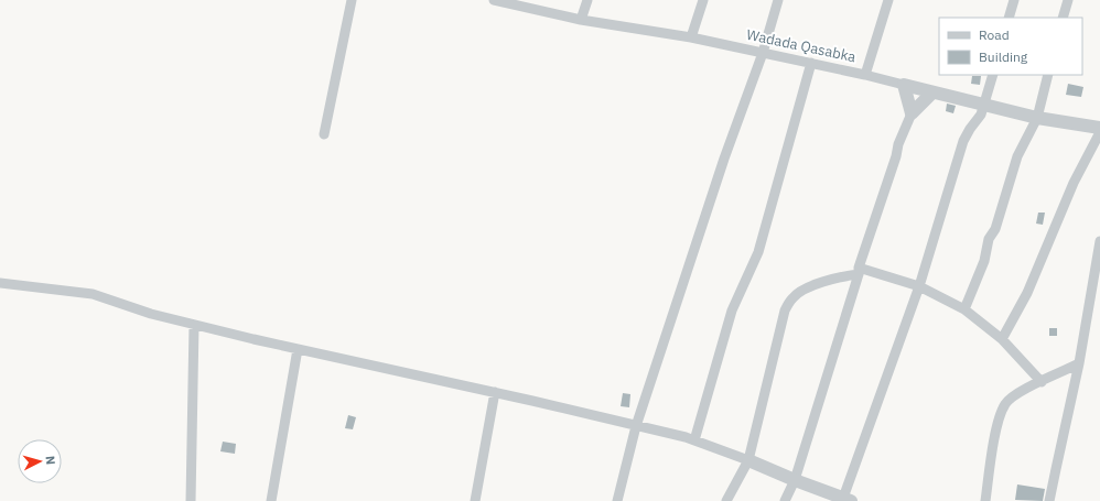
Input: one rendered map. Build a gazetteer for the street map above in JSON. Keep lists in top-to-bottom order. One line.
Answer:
{"streets":{"street":["Wadada Qasabka"]},"legend":["Road","Building"],"north":"right"}
